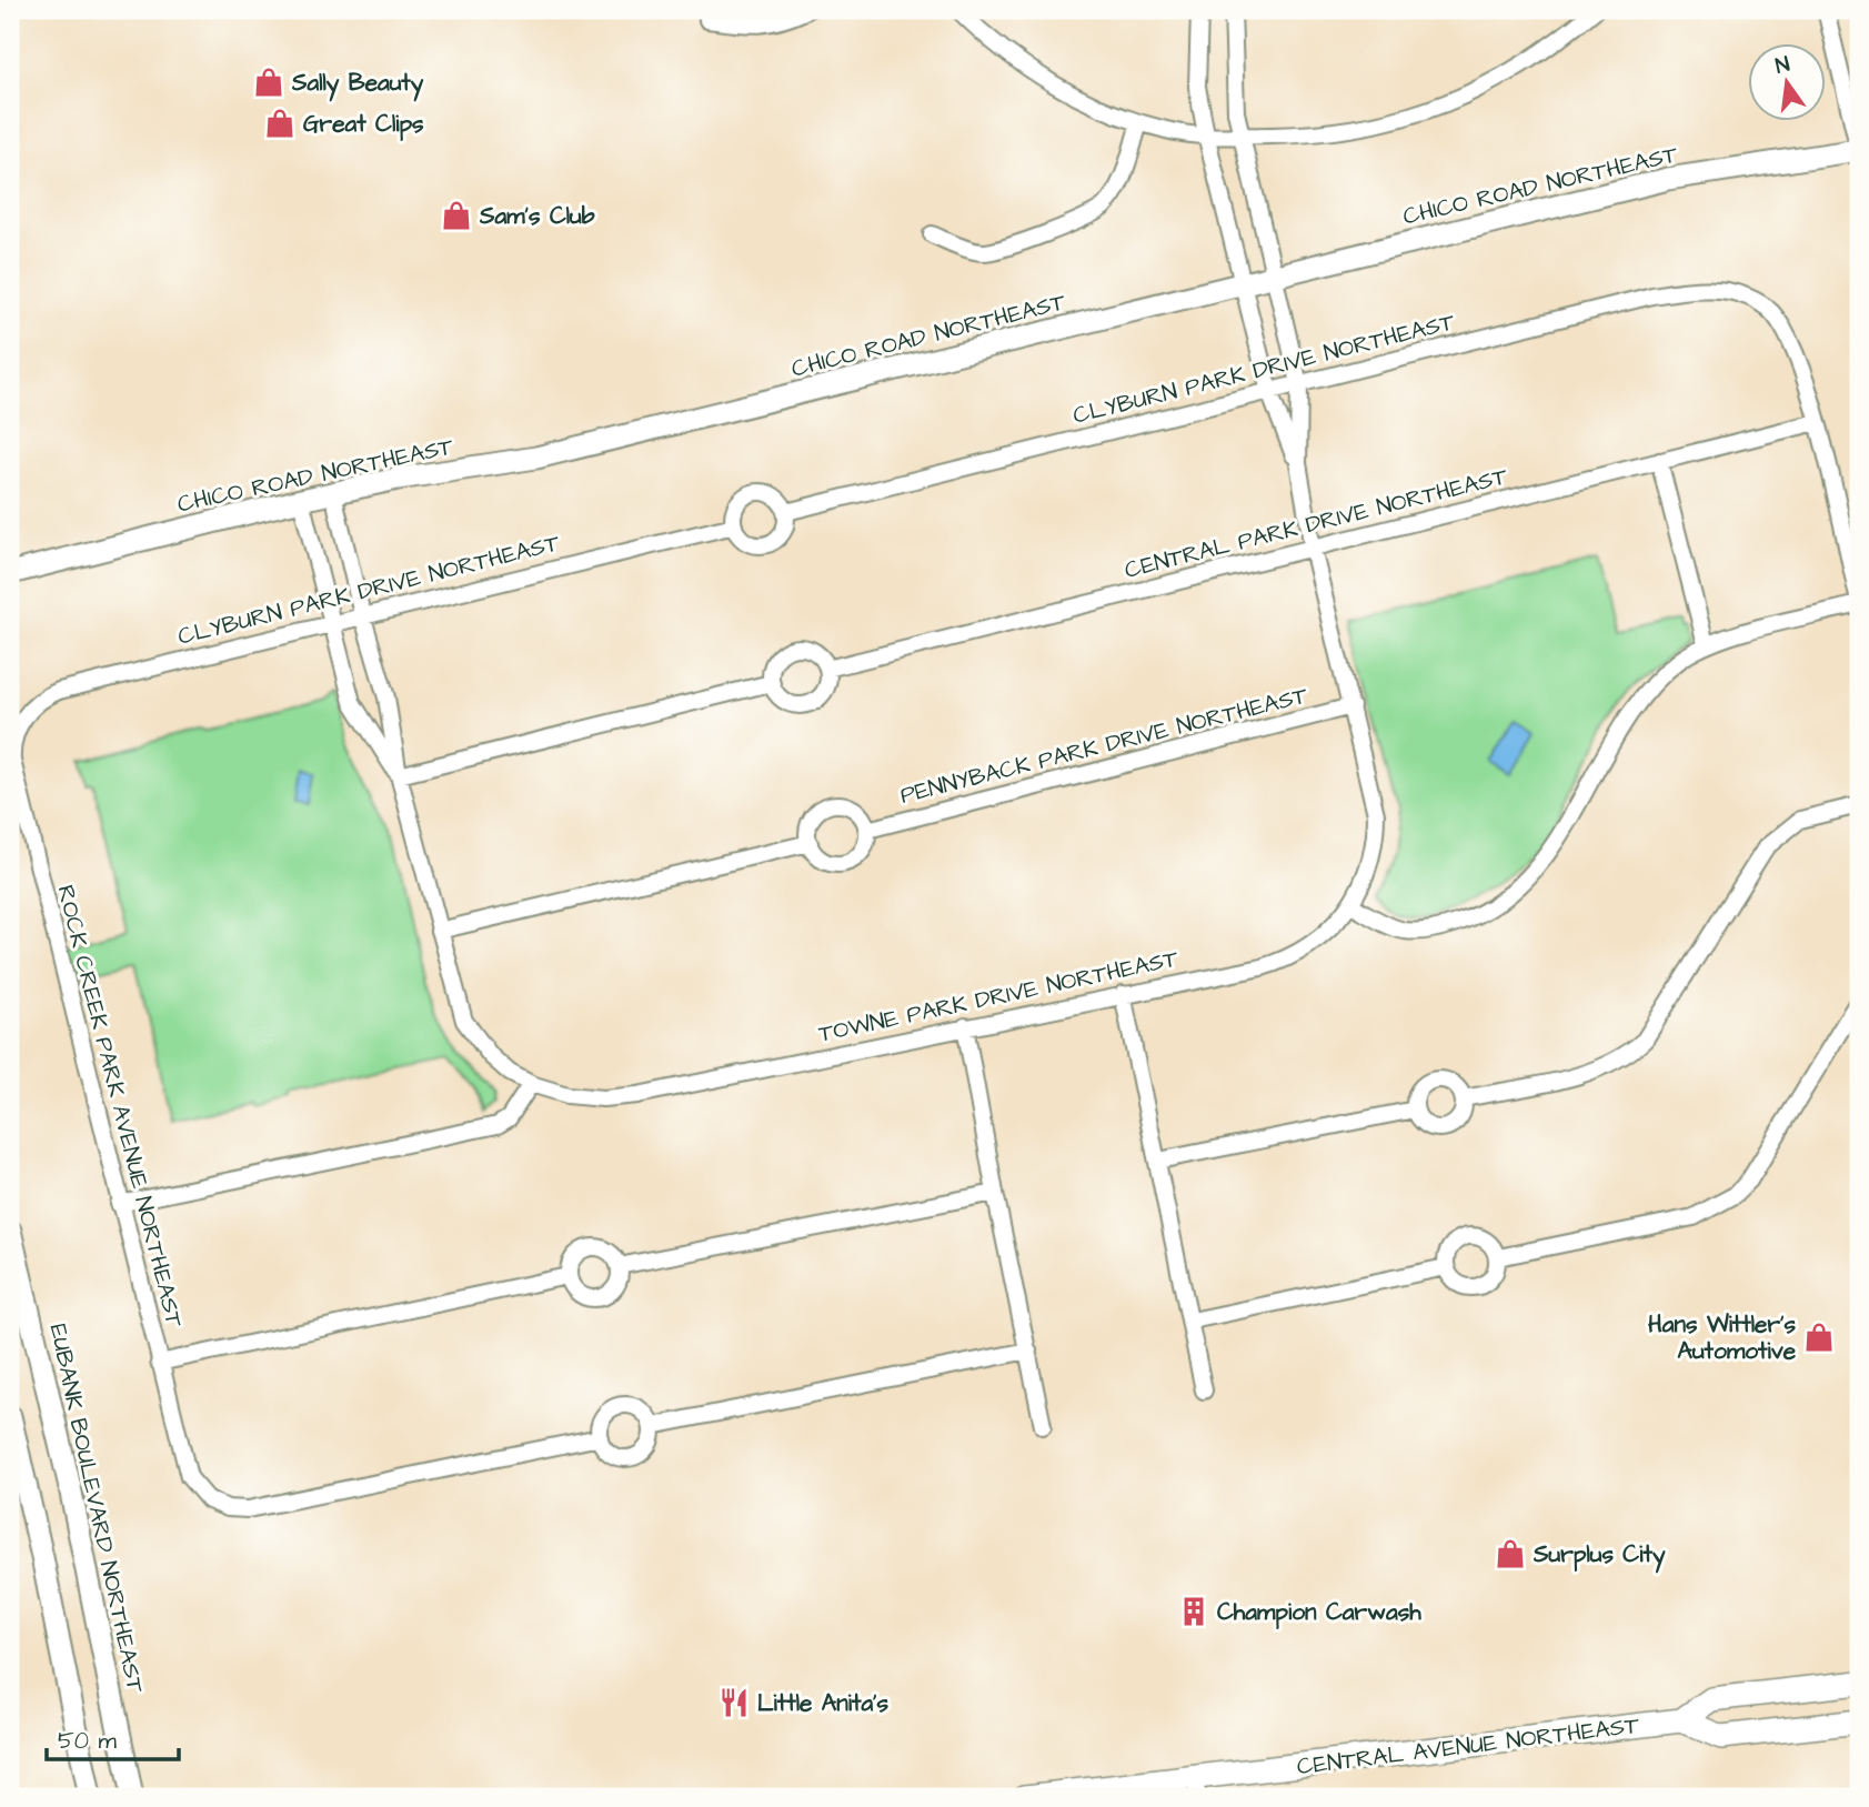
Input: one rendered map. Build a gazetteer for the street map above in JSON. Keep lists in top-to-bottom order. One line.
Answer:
{"streets":{"main road":["CENTRAL AVENUE NORTHEAST"],"street":["CHICO ROAD NORTHEAST","CLYBURN PARK DRIVE NORTHEAST","CENTRAL PARK DRIVE NORTHEAST","PENNYBACK PARK DRIVE NORTHEAST","TOWNE PARK DRIVE NORTHEAST","ROCK CREEK PARK AVENUE NORTHEAST","EUBANK BOULEVARD NORTHEAST"]},"crossings":[["CHICO ROAD NORTHEAST","TOWNE PARK DRIVE NORTHEAST"],["CLYBURN PARK DRIVE NORTHEAST","CENTRAL PARK DRIVE NORTHEAST"],["CLYBURN PARK DRIVE NORTHEAST","TOWNE PARK DRIVE NORTHEAST"],["CLYBURN PARK DRIVE NORTHEAST","ROCK CREEK PARK AVENUE NORTHEAST"],["CENTRAL PARK DRIVE NORTHEAST","TOWNE PARK DRIVE NORTHEAST"],["PENNYBACK PARK DRIVE NORTHEAST","TOWNE PARK DRIVE NORTHEAST"]],"places":{"shop":["Sally Beauty","Great Clips","Sam's Club","Hans Wittler's Automotive","Surplus City"],"building":["Champion Carwash"],"restaurant":["Little Anita's"]},"scale_bar":"50 m","north":"top"}
